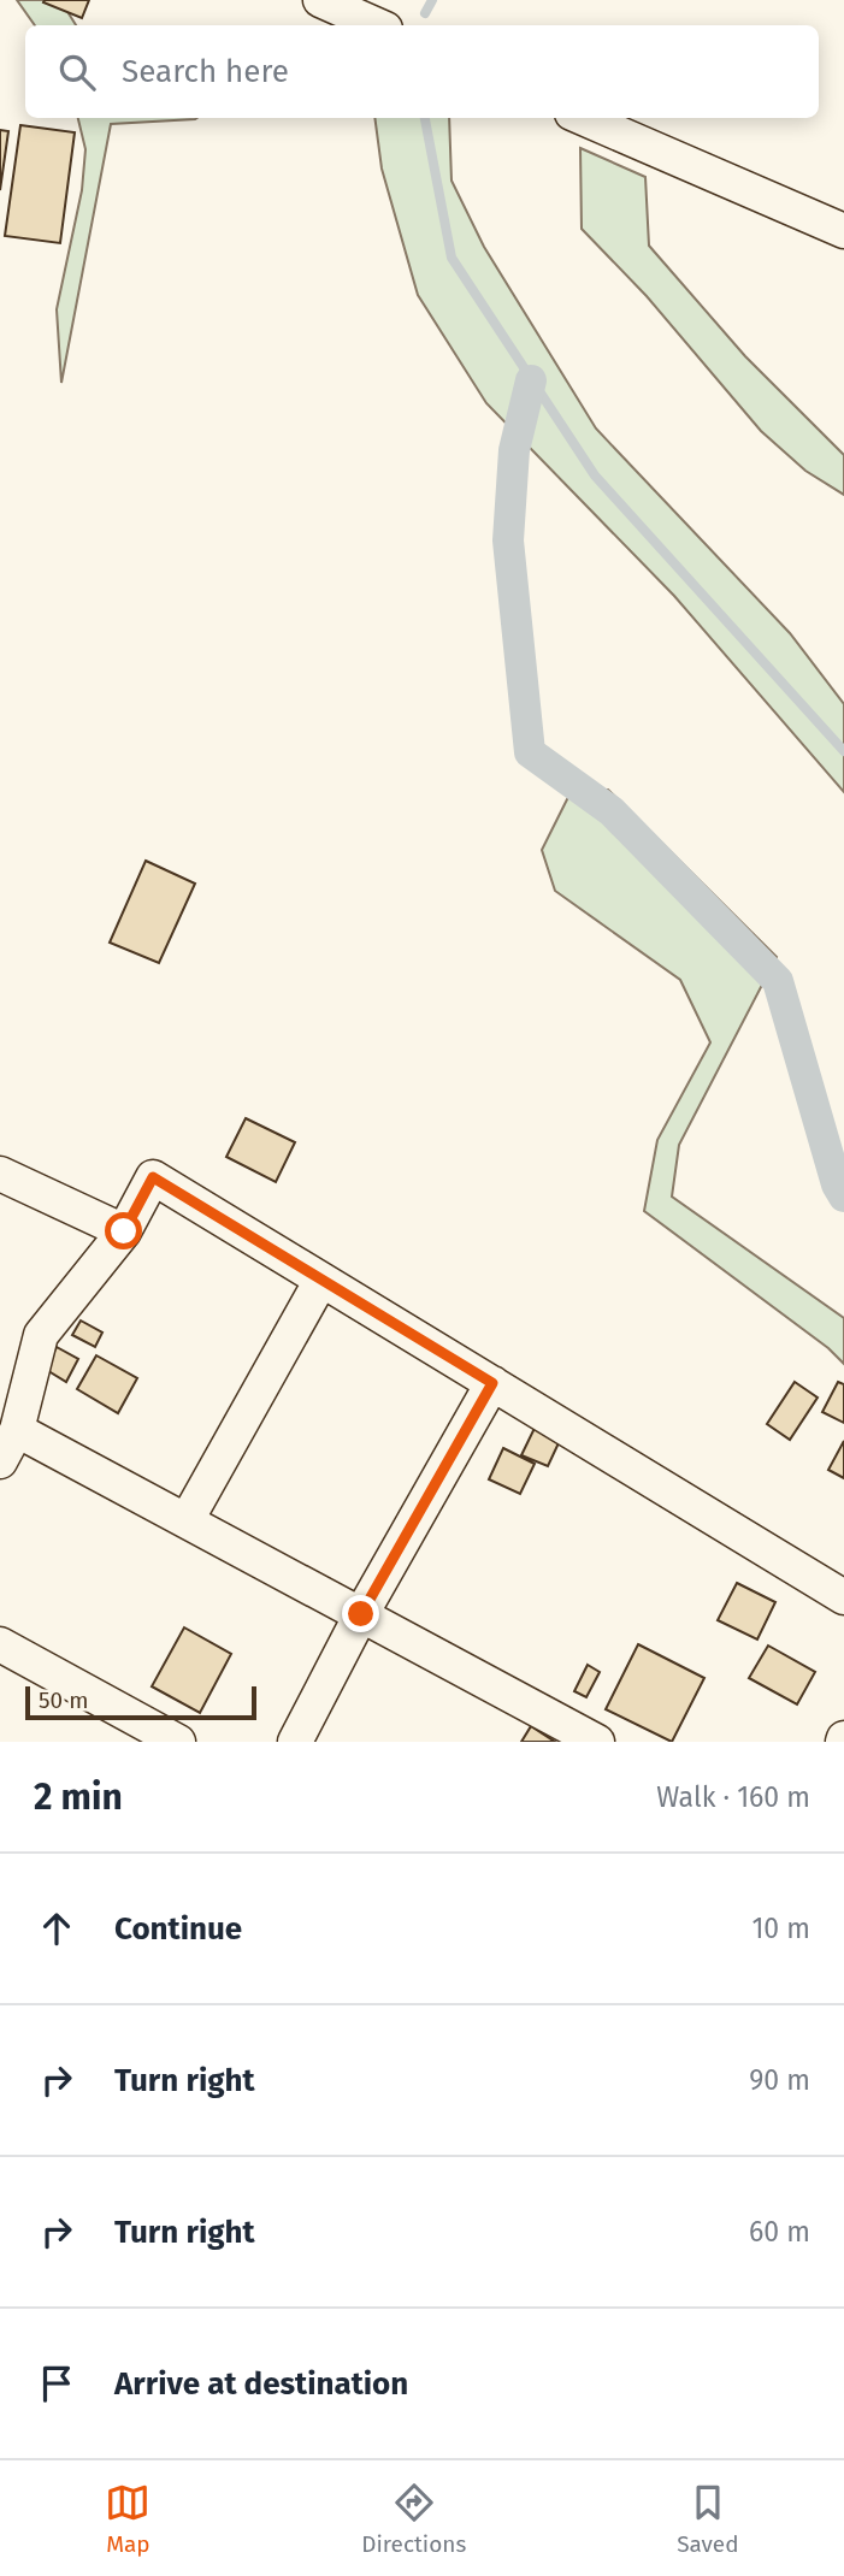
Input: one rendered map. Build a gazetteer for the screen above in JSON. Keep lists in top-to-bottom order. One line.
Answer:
{"scale_bar":"50 m","page":{"search":"Search here","scale":"50 m","heading":["2 min","Walk · 160 m"],"list":[["Continue","10 m"],["Turn right","90 m"],["Turn right","60 m"],"Arrive at destination"],"nav":["Map","Directions","Saved"]}}
